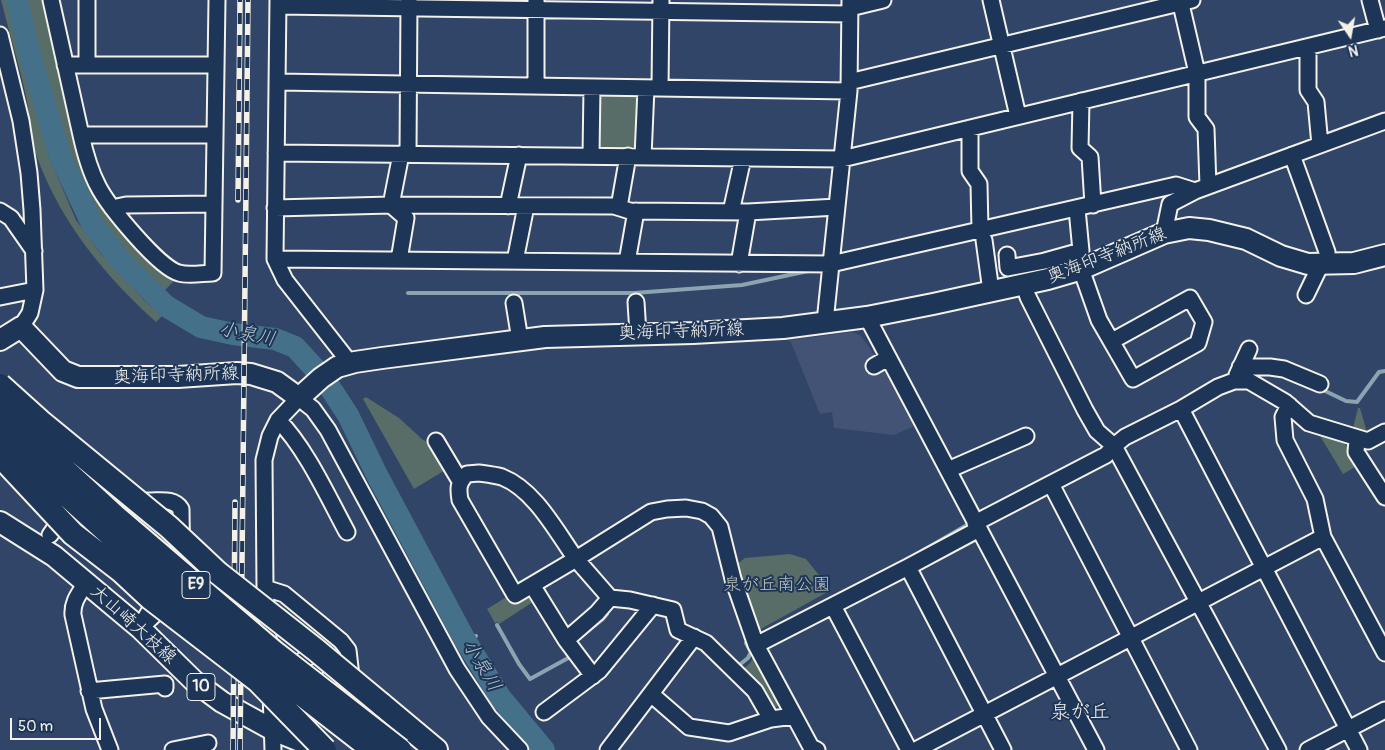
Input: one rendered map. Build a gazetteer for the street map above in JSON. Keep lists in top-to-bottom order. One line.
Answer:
{"streets":{"highway":["E9"],"main road":["奥海印寺納所線","大山崎大枝線","10"]},"districts":["泉が丘"],"water":["小泉川"],"parks":["泉が丘南公園"],"scale_bar":"50 m","north":"bottom"}
